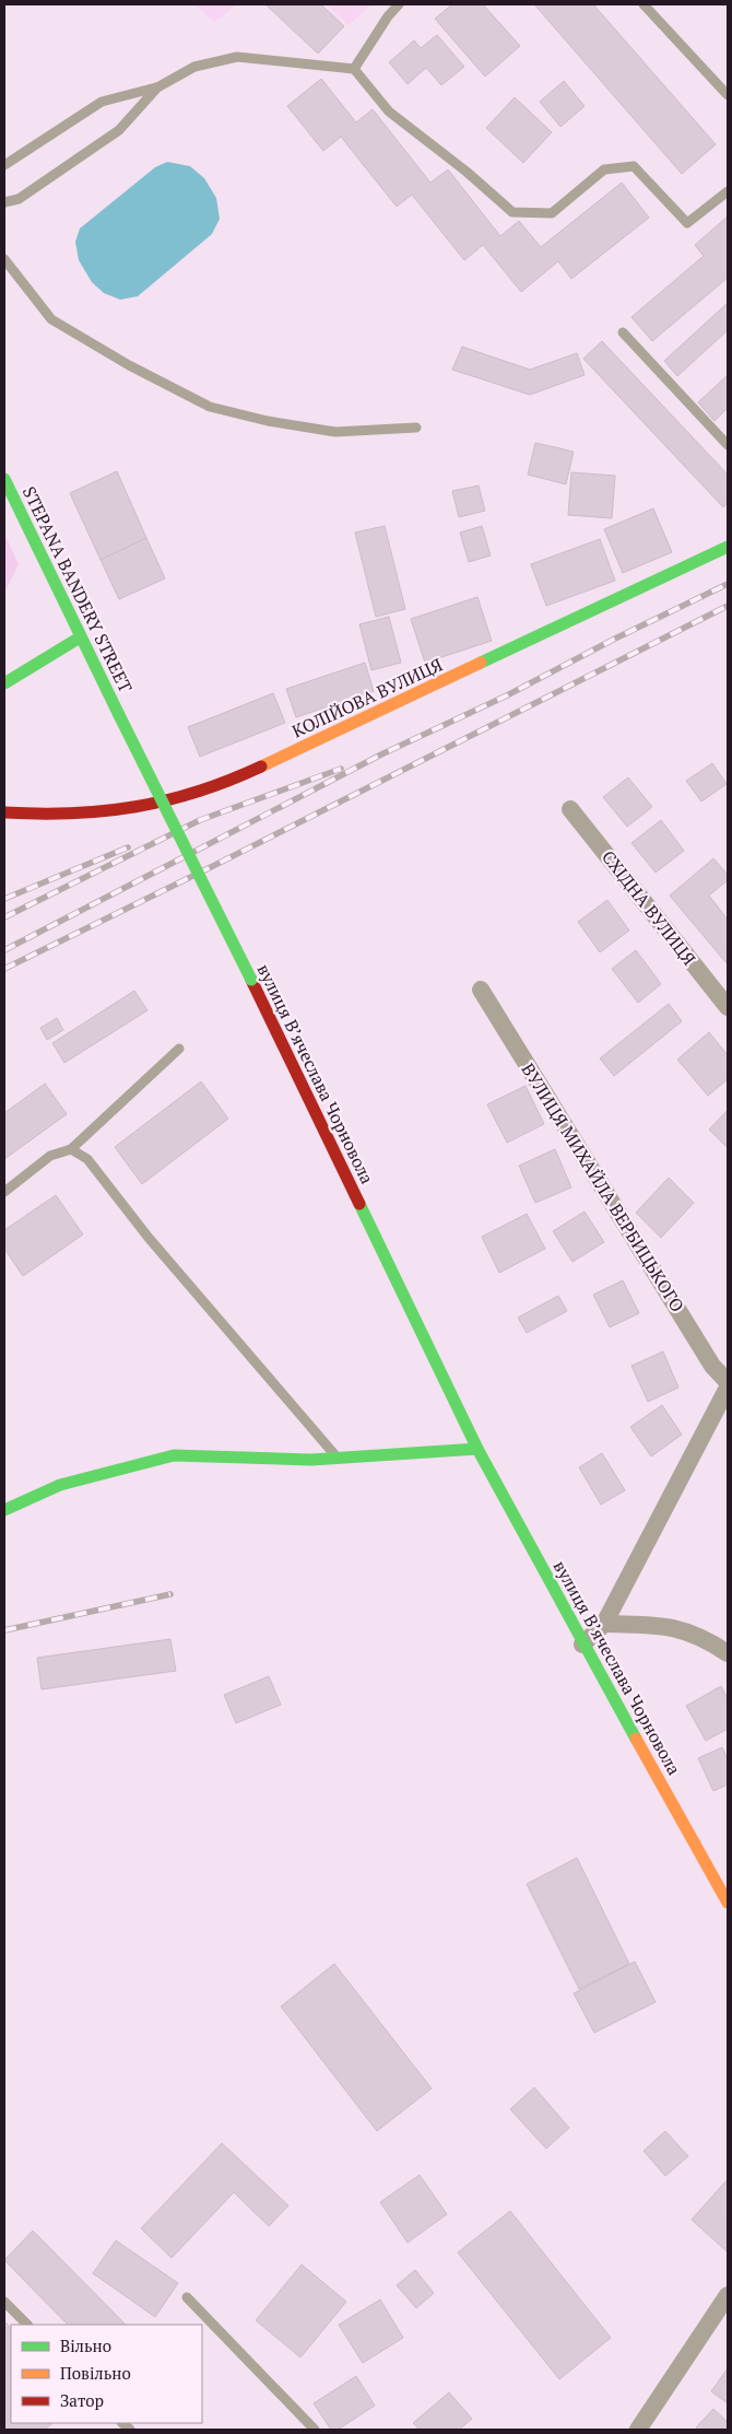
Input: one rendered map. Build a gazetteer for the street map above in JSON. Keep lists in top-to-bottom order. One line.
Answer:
{"streets":{"main road":["STEPANA BANDERY STREET","КОЛІЙОВА ВУЛИЦЯ","вулиця Вʼячеслава Чорновола"],"street":["СХІДНА ВУЛИЦЯ","ВУЛИЦЯ МИХАЙЛА ВЕРБИЦЬКОГО"]},"crossings":[["STEPANA BANDERY STREET","вулиця Вʼячеслава Чорновола"]],"legend":["Вільно","Повільно","Затор"]}
